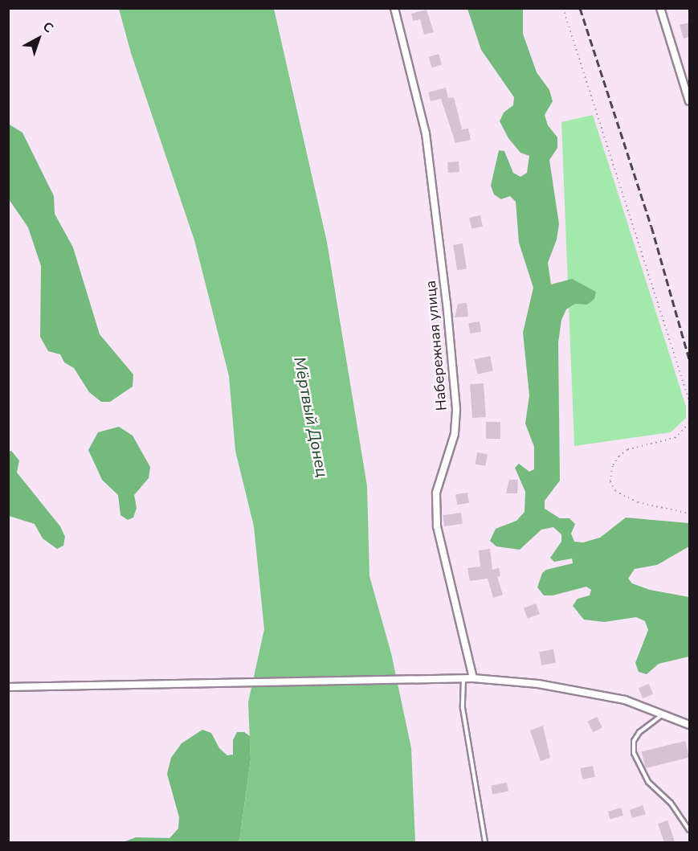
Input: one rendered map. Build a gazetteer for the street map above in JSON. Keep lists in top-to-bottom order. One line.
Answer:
{"streets":{"street":["Набережная улица"]},"water":["Мёртвый Донец"],"north":"top right"}
